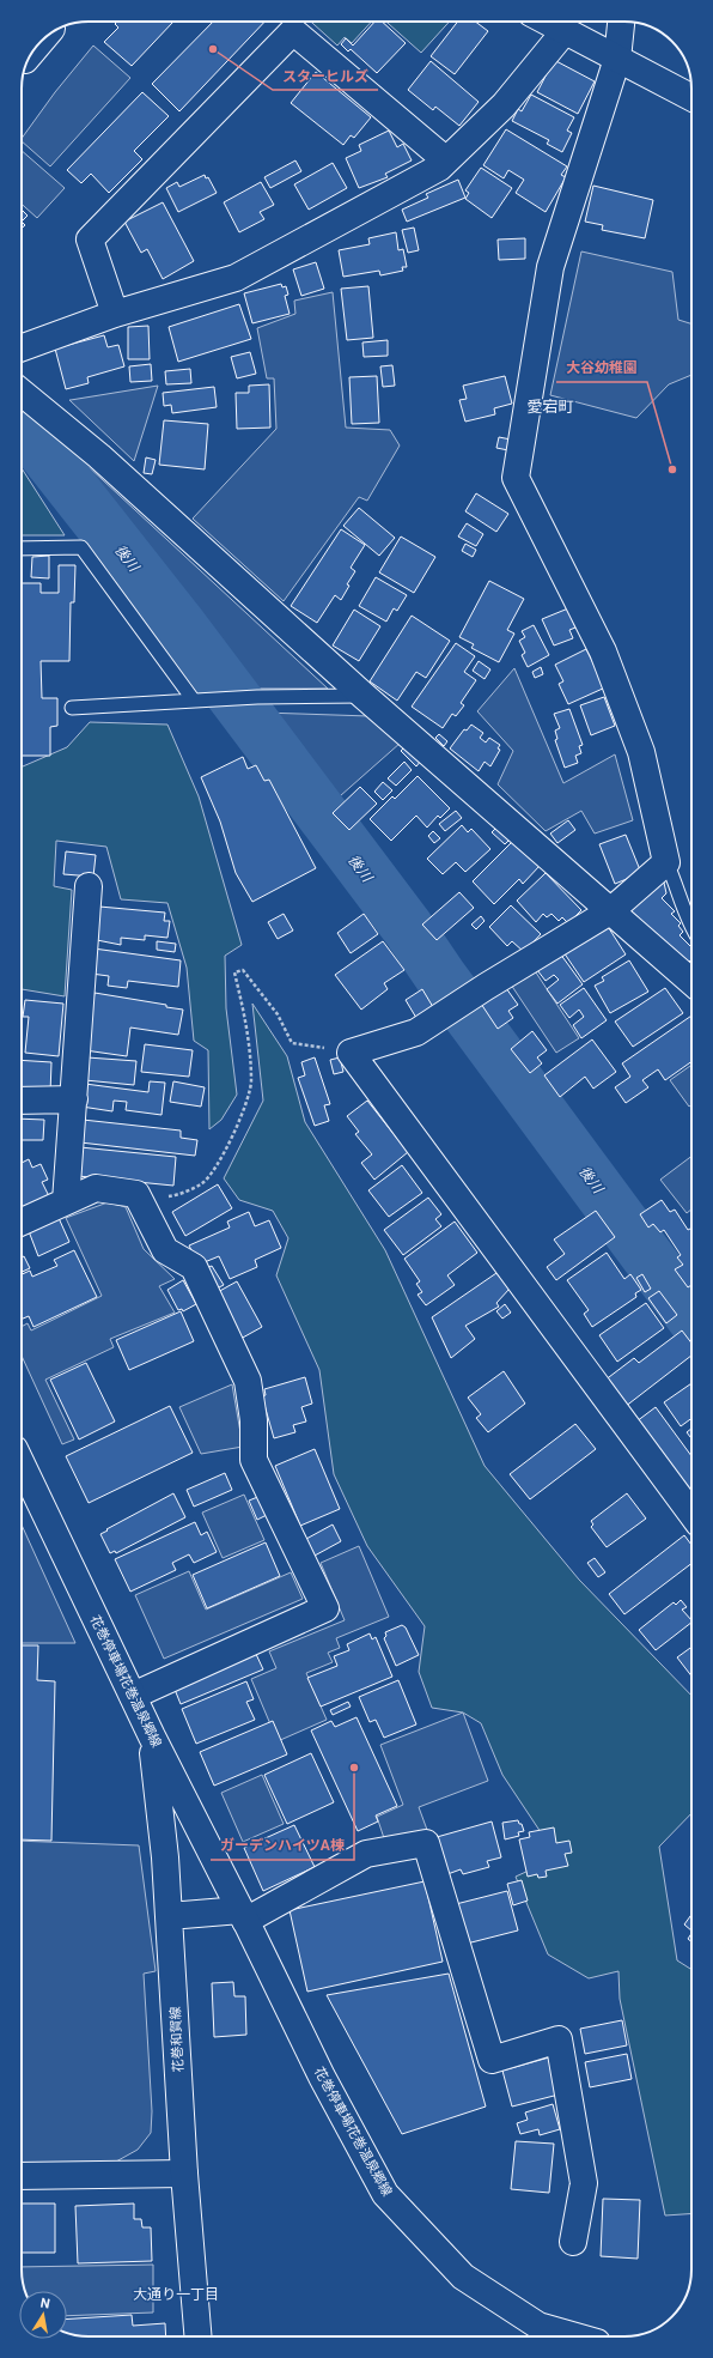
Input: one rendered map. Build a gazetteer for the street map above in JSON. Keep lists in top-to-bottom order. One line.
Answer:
{"streets":{"street":["花巻停車場花巻温泉郷線","花巻和賀線"]},"crossings":[["花巻停車場花巻温泉郷線","花巻和賀線"]],"districts":["愛宕町","大通り一丁目"],"water":["後川"],"places":["スターヒルズ","大谷幼稚園","ガーデンハイツA棟"],"north":"top"}
